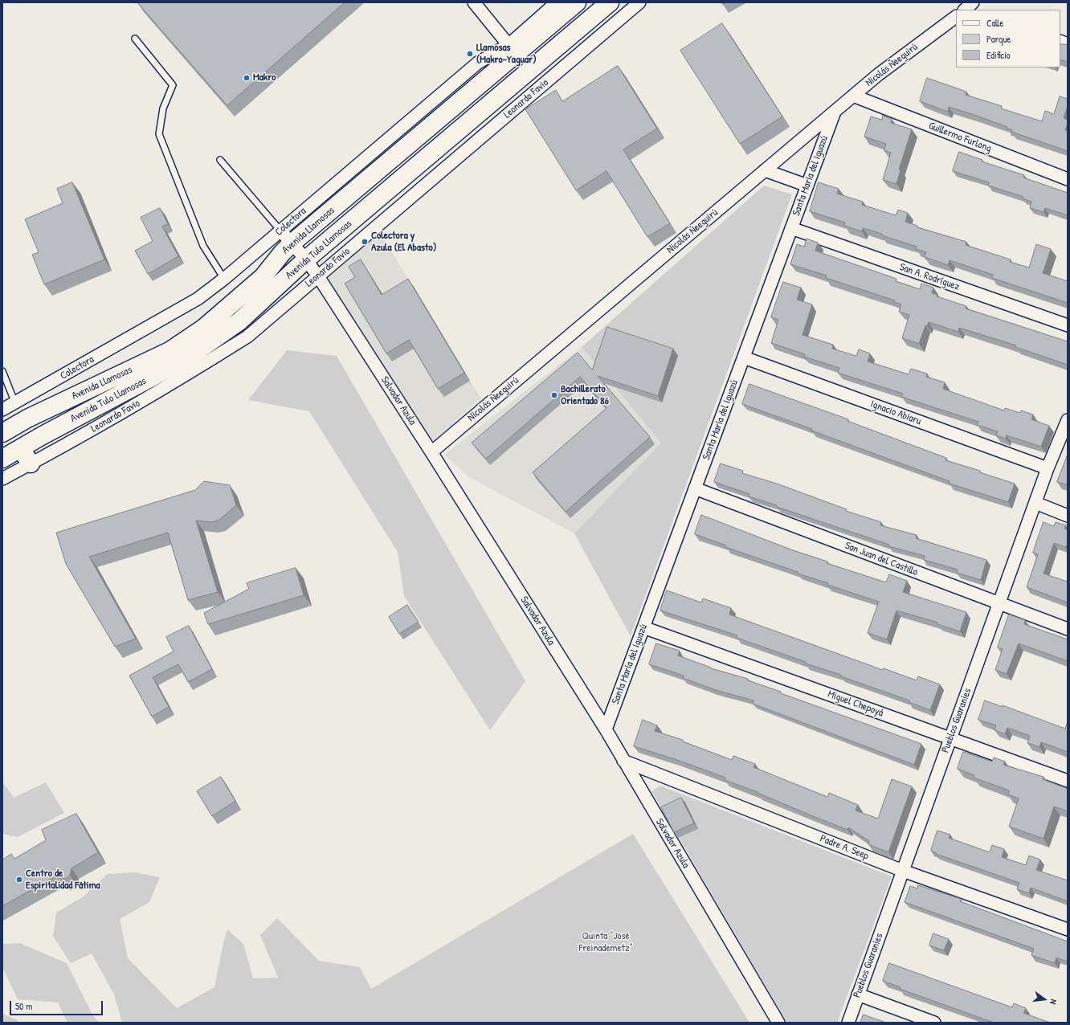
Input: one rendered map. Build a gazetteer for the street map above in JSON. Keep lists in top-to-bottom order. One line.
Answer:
{"streets":{"highway":["Avenida Llamosas","Avenida Tulo Llamosas"],"street":["Nicolás Ñeeguirú","Leonardo Favio","Guillermo Furlong","Santa María del Iguazú","Colectora","San A. Rodríguez","Salvador Azula","Ignacio Abiaru","San Juan del Castillo","Miguel Chepoyá","Pueblos Guaraníes","Padre A. Seep"]},"crossings":[["Nicolás Ñeeguirú","Guillermo Furlong"],["Nicolás Ñeeguirú","Santa María del Iguazú"],["Nicolás Ñeeguirú","Salvador Azula"],["Leonardo Favio","Salvador Azula"],["Santa María del Iguazú","San A. Rodríguez"],["Santa María del Iguazú","Salvador Azula"],["Santa María del Iguazú","Ignacio Abiaru"],["Santa María del Iguazú","San Juan del Castillo"],["Santa María del Iguazú","Miguel Chepoyá"],["Colectora","Salvador Azula"],["Avenida Llamosas","Salvador Azula"],["Avenida Tulo Llamosas","Salvador Azula"],["Salvador Azula","Padre A. Seep"],["Ignacio Abiaru","Pueblos Guaraníes"],["San Juan del Castillo","Pueblos Guaraníes"],["Miguel Chepoyá","Pueblos Guaraníes"],["Pueblos Guaraníes","Padre A. Seep"]],"parks":["Quinta \"José Freinademetz\""],"places":["Llamosas (Makro-Yaguar)","Makro","Colectora y Azula (El Abasto)","Bachillerato Orientado 86","Centro de Espiritalidad Fátima"],"legend":["Calle","Parque","Edificio"],"scale_bar":"50 m","north":"right"}
